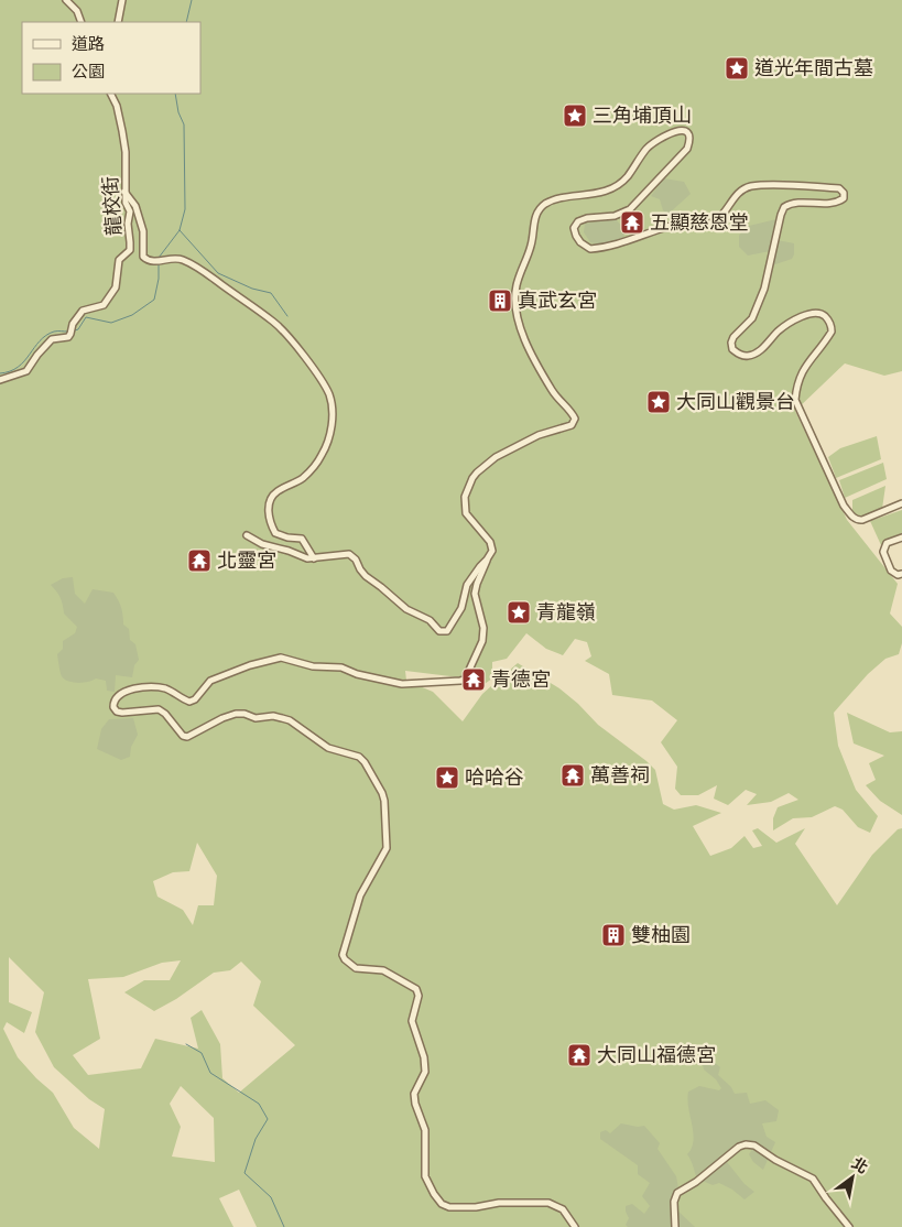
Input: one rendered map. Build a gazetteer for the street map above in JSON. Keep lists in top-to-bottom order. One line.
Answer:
{"streets":{"street":["龍校街"]},"places":{"place":["道光年間古墓","三角埔頂山","大同山觀景台","青龍嶺","哈哈谷"],"temple":["五顯慈恩堂","北靈宮","青德宮","萬善祠","大同山福德宮"],"building":["真武玄宮","雙柚園"]},"legend":["道路","公園"],"north":"top right"}
